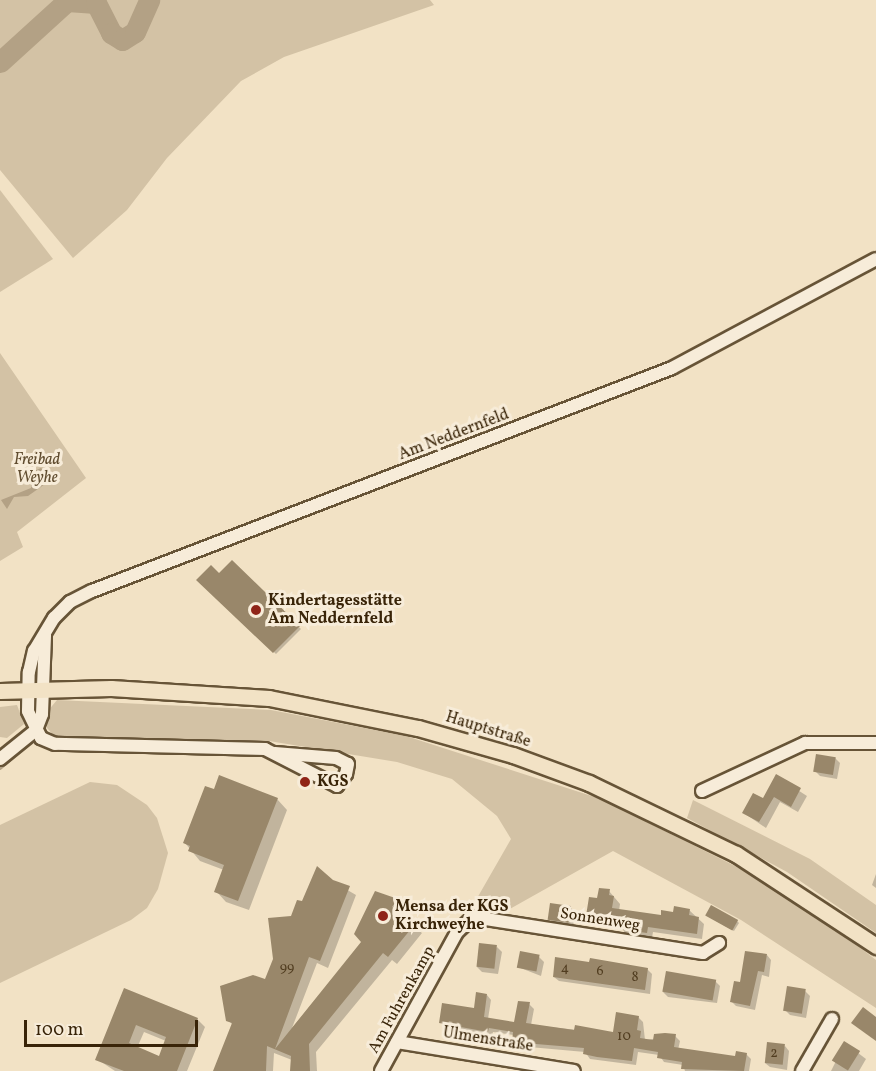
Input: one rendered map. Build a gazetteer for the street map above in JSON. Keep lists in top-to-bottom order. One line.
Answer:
{"streets":{"main road":["Hauptstraße"],"street":["Am Neddernfeld","Sonnenweg","Am Fuhrenkamp","Ulmenstraße"]},"crossings":[["Am Neddernfeld","Hauptstraße"],["Sonnenweg","Am Fuhrenkamp"],["Am Fuhrenkamp","Ulmenstraße"]],"parks":["Freibad Weyhe"],"places":["Kindertagesstätte Am Neddernfeld","KGS","Mensa der KGS Kirchweyhe"],"house_numbers":["99","4","6","8","10","2"],"scale_bar":"100 m"}
